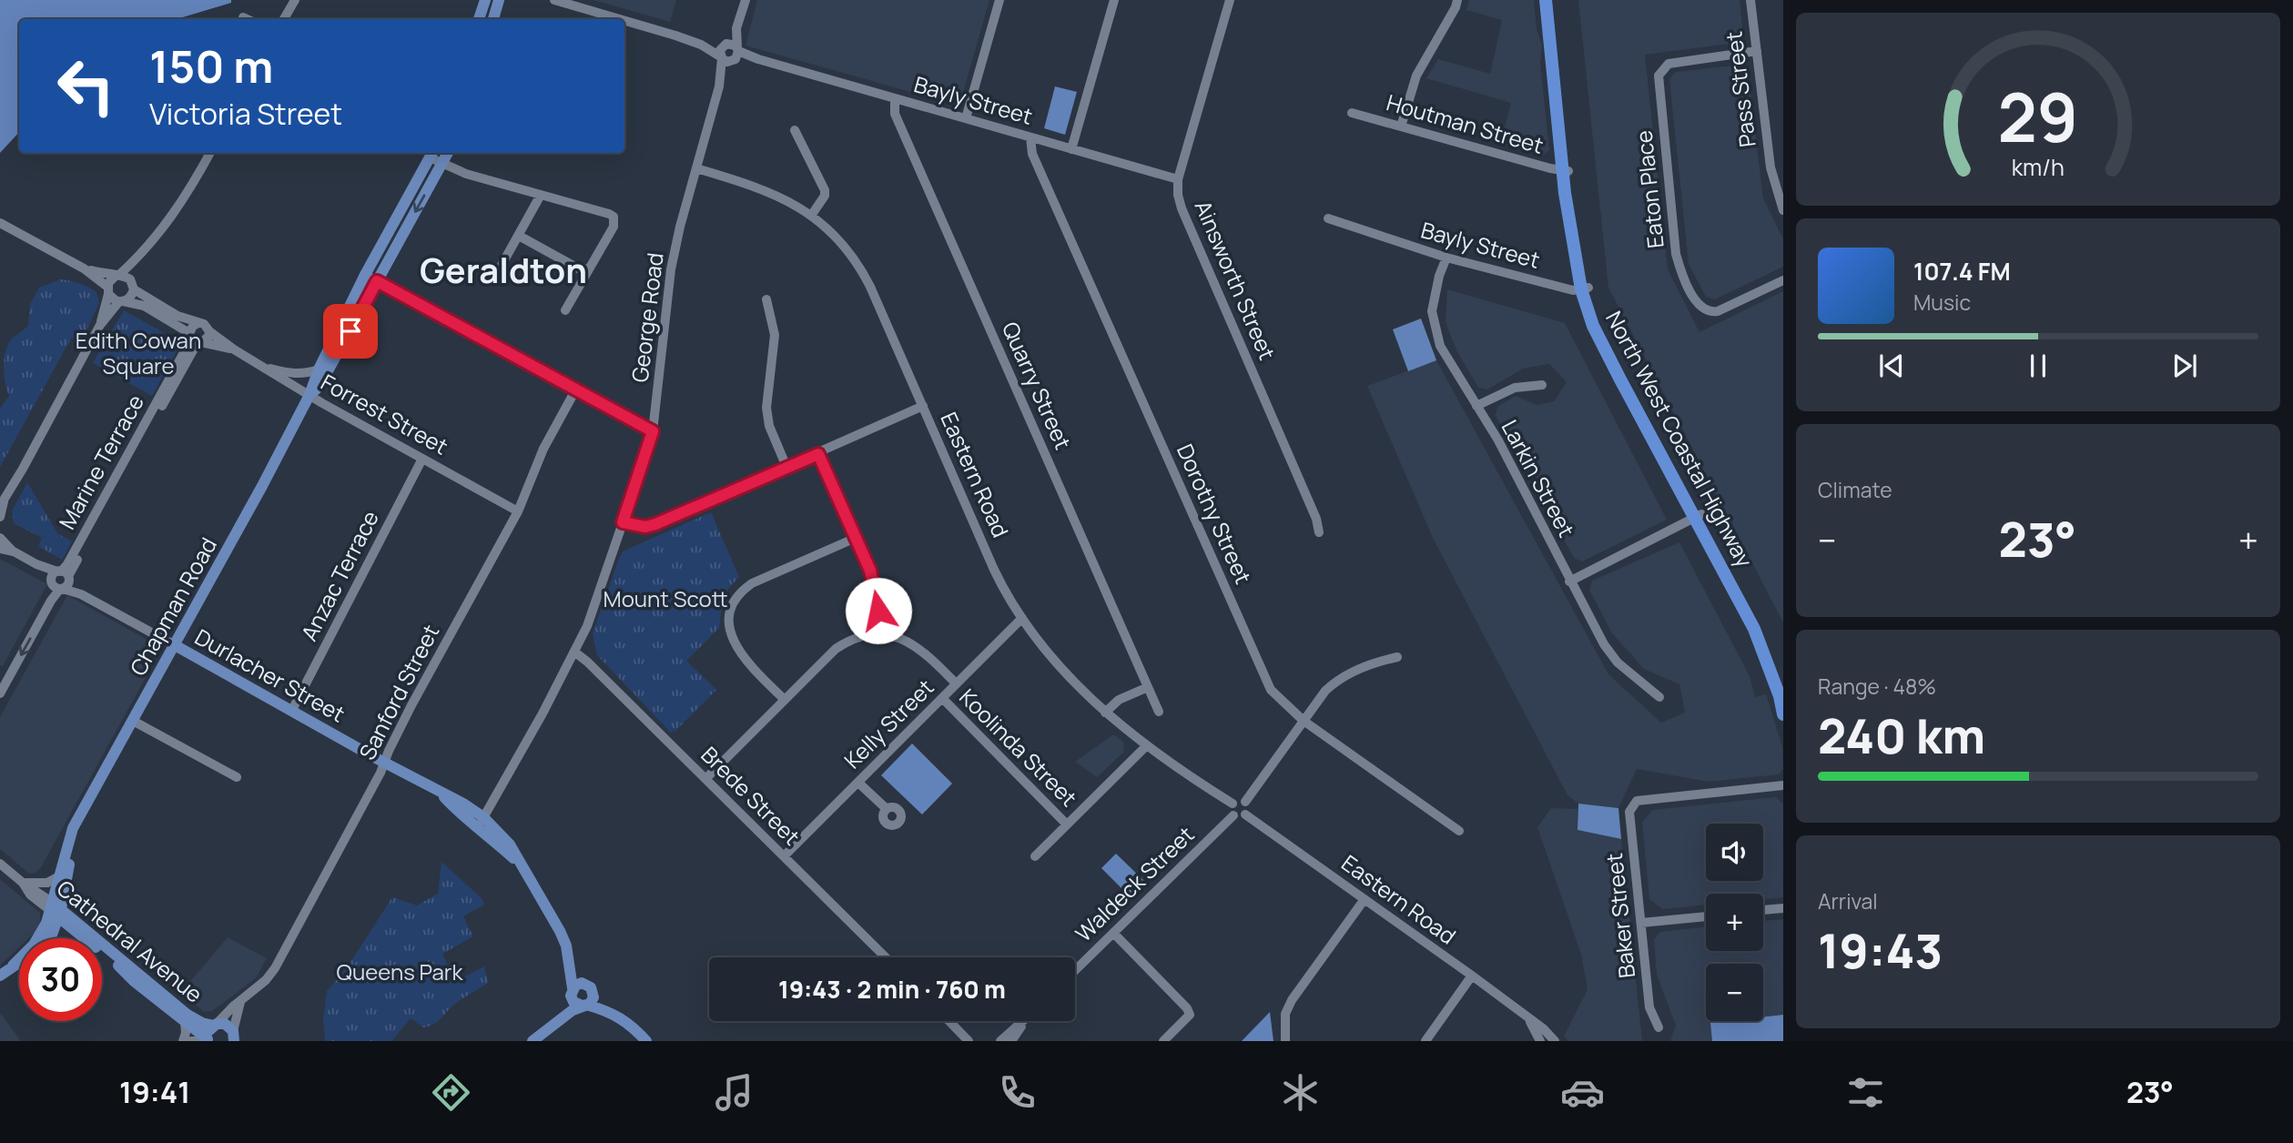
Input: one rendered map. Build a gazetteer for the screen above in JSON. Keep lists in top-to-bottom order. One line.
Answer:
{"streets":{"highway":["North West Coastal Highway"],"main road":["Chapman Road","Durlacher Street","Cathedral Avenue"],"street":["Pass Street","Bayly Street","Houtman Street","Eaton Place","Ainsworth Street","George Road","Quarry Street","Forrest Street","Marine Terrace","Eastern Road","Larkin Street","Dorothy Street","Anzac Terrace","Sanford Street","Kelly Street","Koolinda Street","Brede Street","Waldeck Street","Baker Street"]},"crossings":[["Pass Street","Eaton Place"],["Bayly Street","Ainsworth Street"],["Bayly Street","George Road"],["Bayly Street","Quarry Street"],["Bayly Street","North West Coastal Highway"],["Bayly Street","Larkin Street"],["Bayly Street","Dorothy Street"],["Houtman Street","North West Coastal Highway"],["George Road","Eastern Road"],["George Road","Durlacher Street"],["George Road","Brede Street"],["Forrest Street","Marine Terrace"],["Forrest Street","Anzac Terrace"],["Forrest Street","Chapman Road"],["Forrest Street","Sanford Street"],["Marine Terrace","Durlacher Street"],["Eastern Road","Kelly Street"],["Eastern Road","Waldeck Street"],["Anzac Terrace","Durlacher Street"],["Chapman Road","Durlacher Street"],["Chapman Road","Cathedral Avenue"],["Durlacher Street","Sanford Street"],["Sanford Street","Cathedral Avenue"],["Kelly Street","Koolinda Street"],["Kelly Street","Brede Street"]],"districts":["Geraldton"],"parks":["Edith Cowan Square","Mount Scott","Queens Park"],"page":{"turn":["150 m","Victoria Street"],"song":["107.4 FM","Music"],"tile":["Climate",["Range · 48%","240 km"],["Arrival","19:43"]],"heat":["−","23°","+"],"map_buttons":["+","−"],"limit":"30","trip":"19:43 · 2 min · 760 m","tabs":["19:41","23°"],"gauge":["29","km/h"]}}
